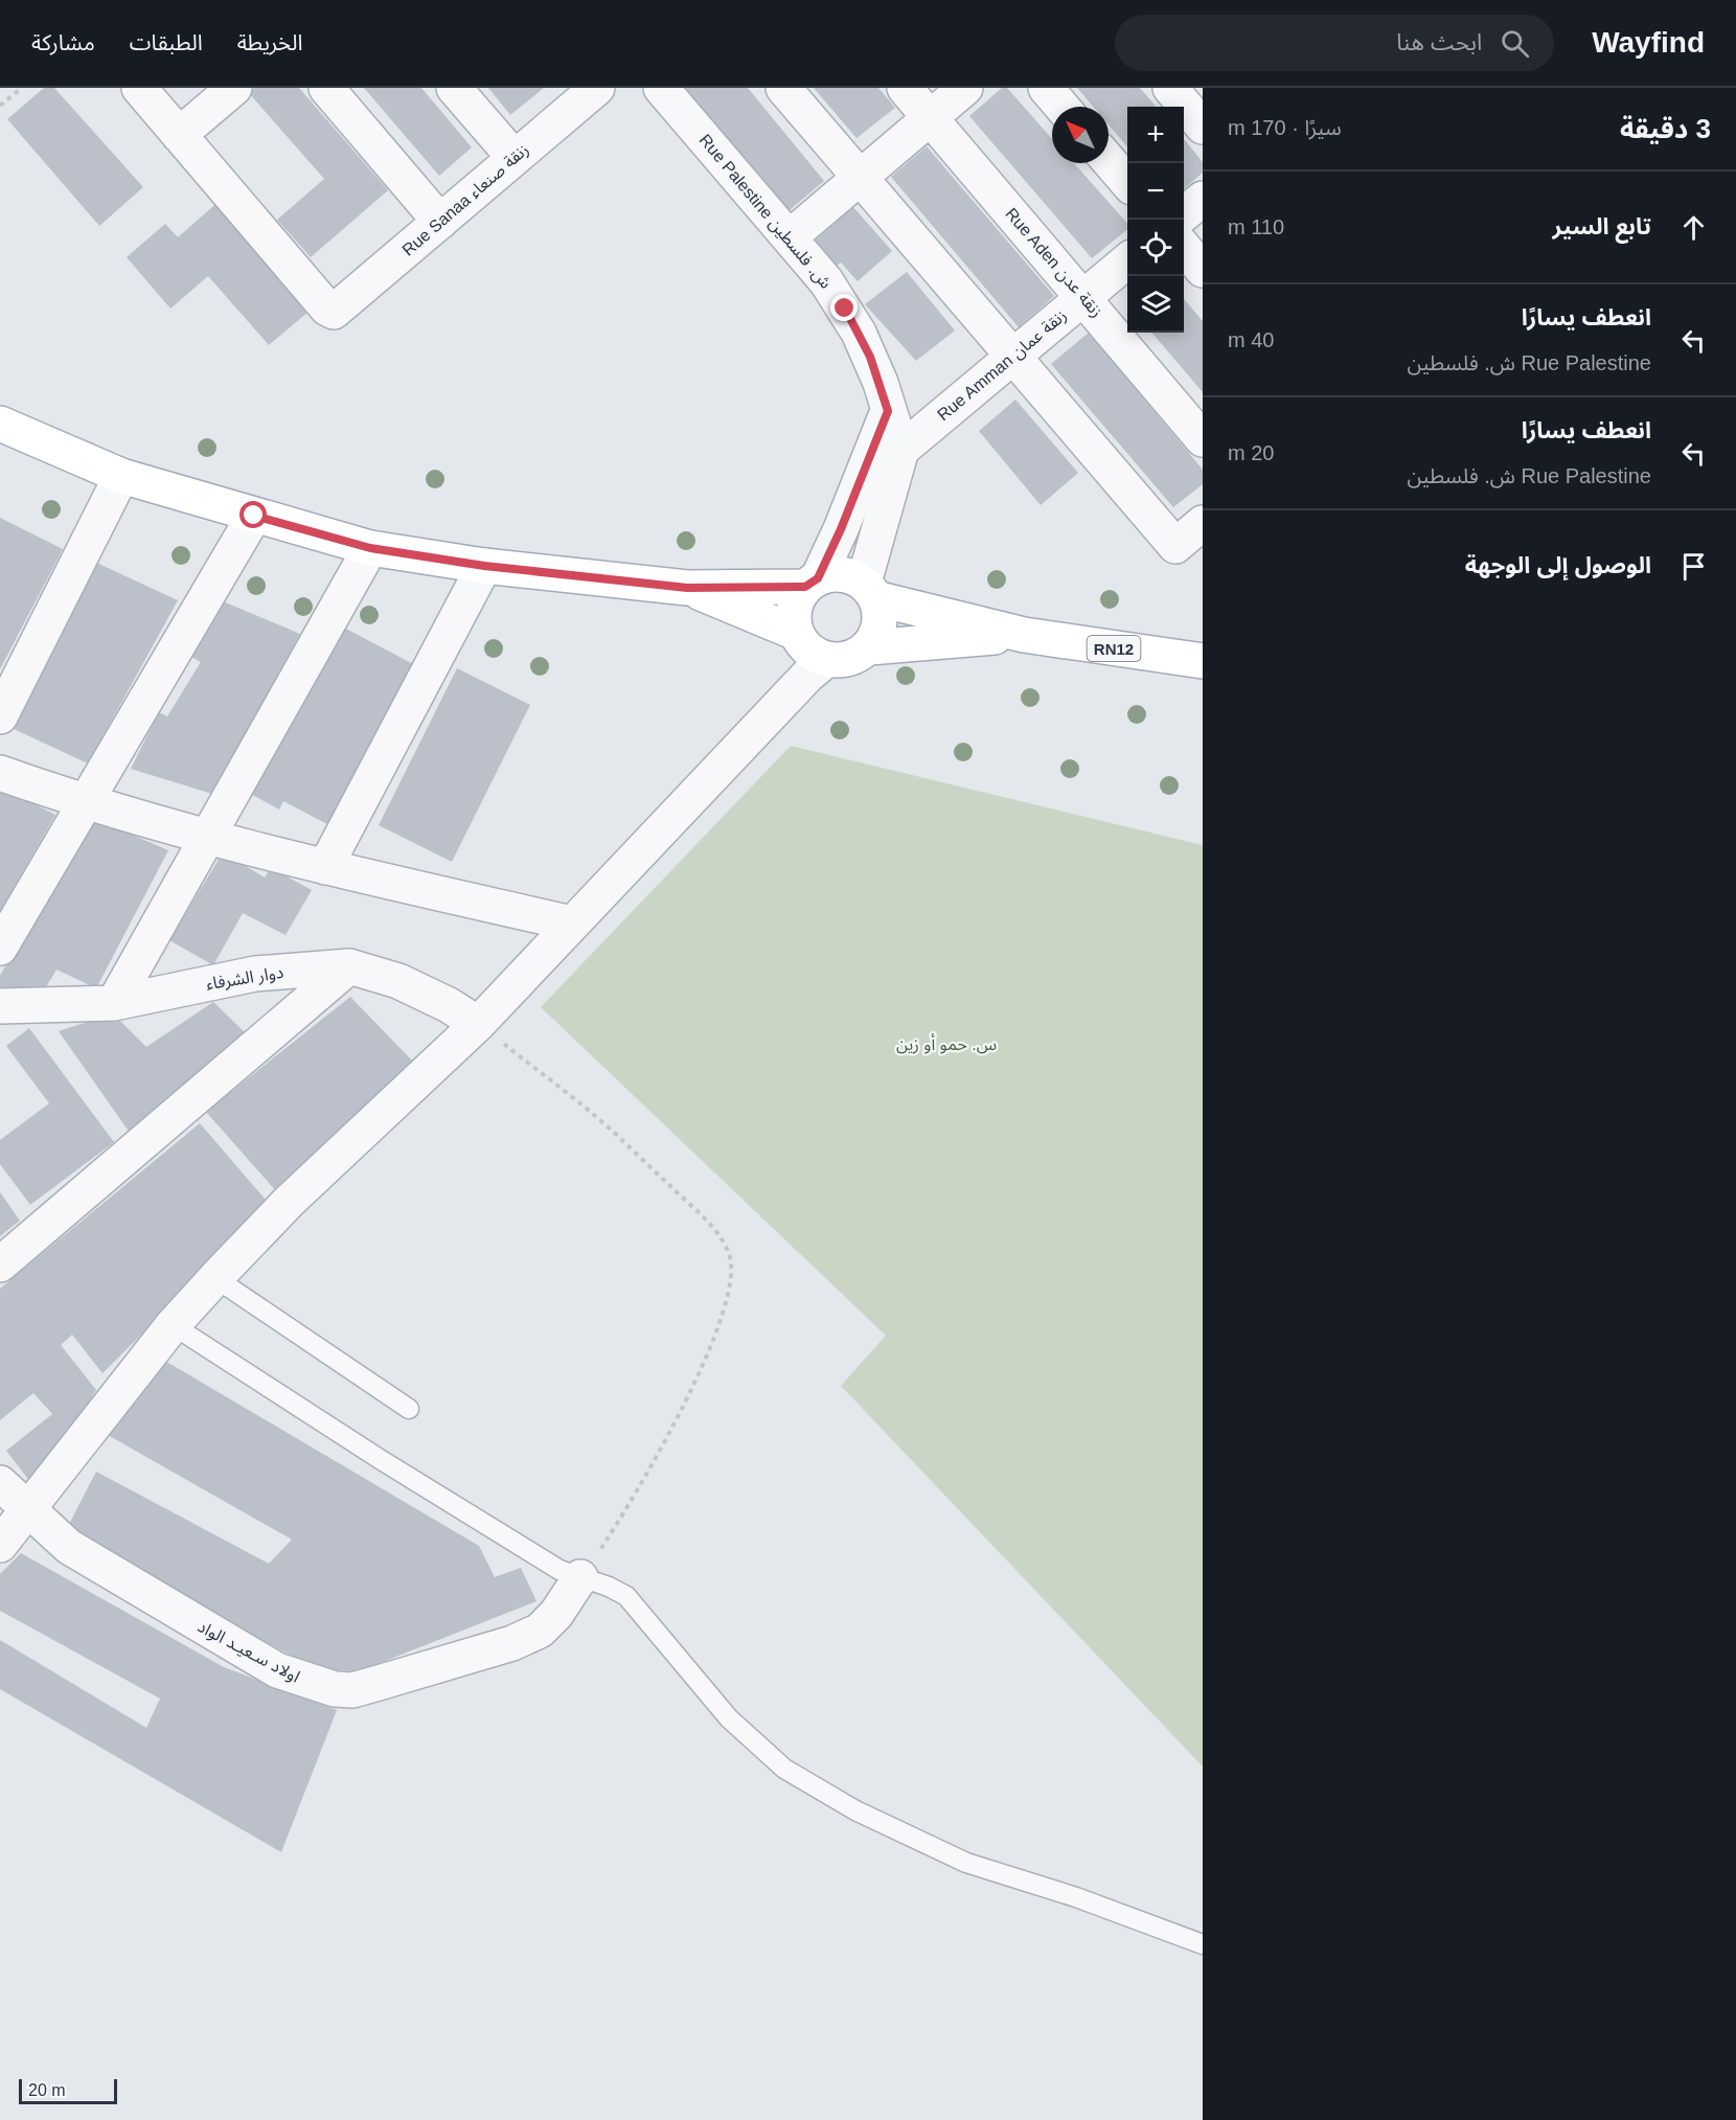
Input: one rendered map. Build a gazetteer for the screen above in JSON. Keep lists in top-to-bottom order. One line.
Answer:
{"streets":{"main road":["RN12"],"street":["Rue Sanaa زنقة صنعاء","Rue Palestine ش. فلسطين","Rue Aden زنقة عدن","Rue Amman زنقة عمان","دوار الشرفاء","اولاد سـعيـد الواد"]},"crossings":[["Rue Palestine ش. فلسطين","Rue Amman زنقة عمان"],["Rue Aden زنقة عدن","Rue Amman زنقة عمان"]],"parks":["س. حمو أو زين"],"scale_bar":"20 m","north":"top left","page":{"header":"Wayfind","search":"ابحث هنا","nav":["الخريطة","الطبقات","مشاركة"],"heading":["3 دقيقة","سيرًا · 170 m"],"map_buttons":["+","−"],"list":[["تابع السير","110 m"],["انعطف يسارًا","Rue Palestine ش. فلسطين","40 m"],["انعطف يسارًا","Rue Palestine ش. فلسطين","20 m"],"الوصول إلى الوجهة"],"scale":"20 m"}}
